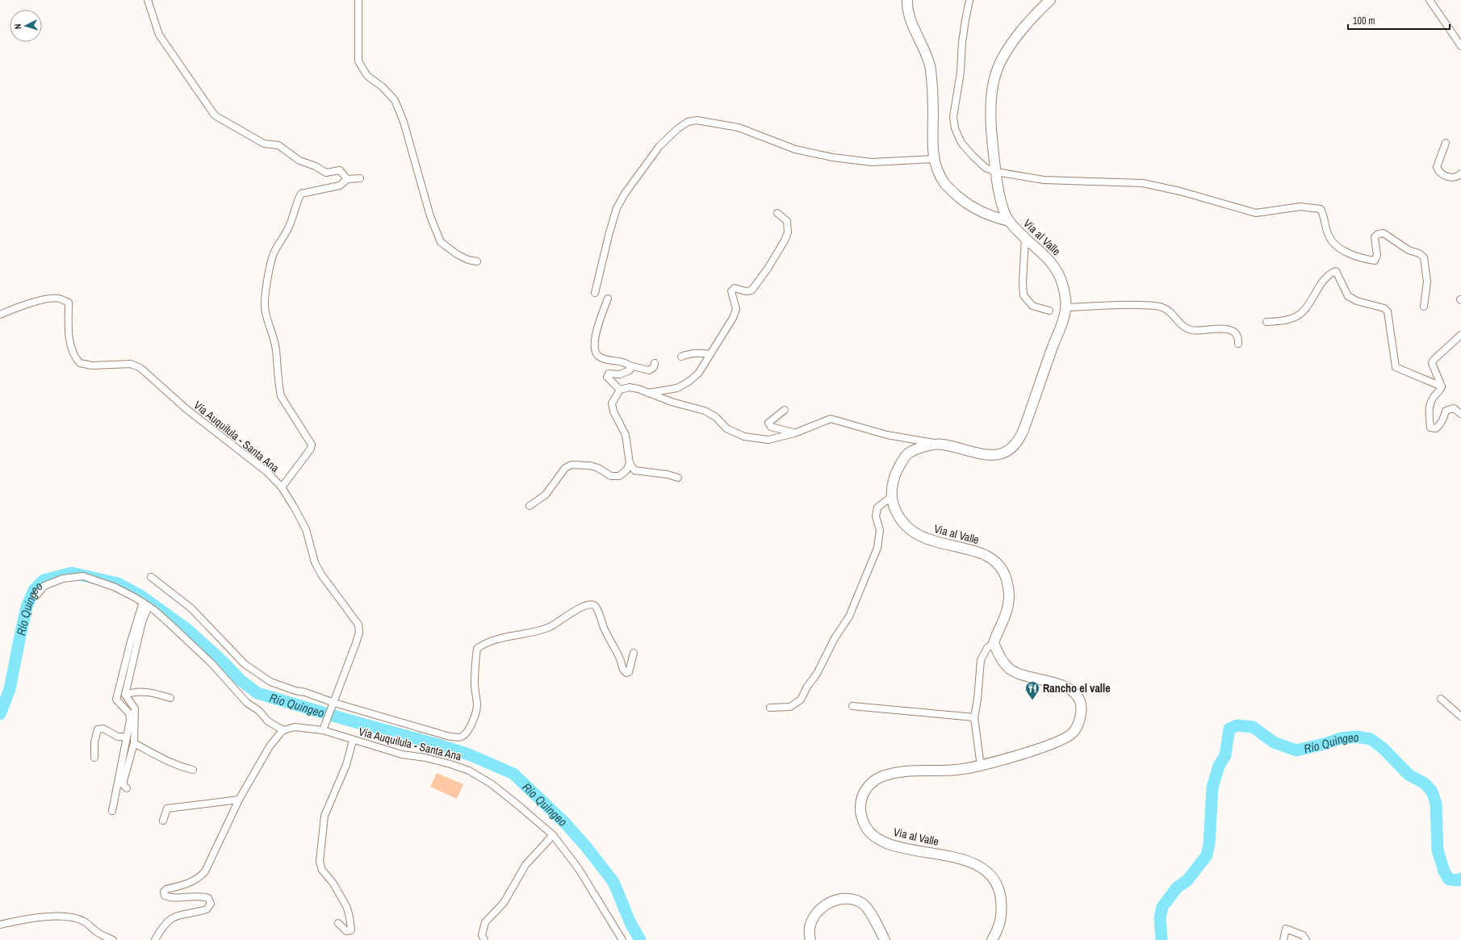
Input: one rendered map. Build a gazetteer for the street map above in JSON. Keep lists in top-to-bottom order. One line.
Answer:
{"streets":{"main road":["Via al Valle"],"street":["Vía Auquilula - Santa Ana"]},"water":["Río Quingeo"],"places":{"restaurant":["Rancho el valle"]},"scale_bar":"100 m","north":"left"}
